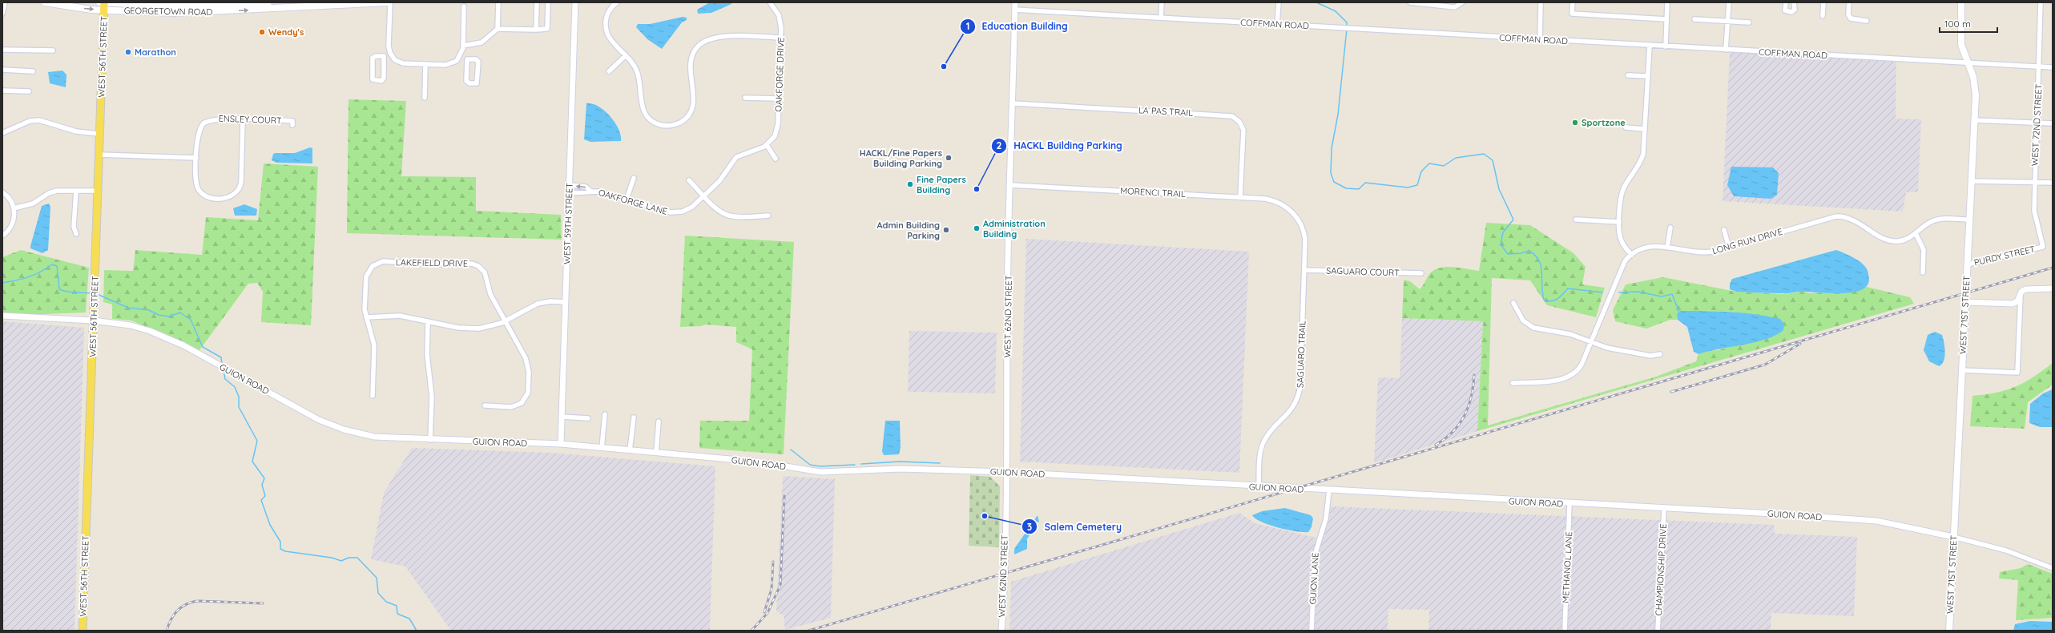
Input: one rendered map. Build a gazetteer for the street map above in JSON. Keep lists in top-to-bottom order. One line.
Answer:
{"streets":{"main road":["GEORGETOWN ROAD","WEST 56TH STREET","WEST 71ST STREET"],"street":["COFFMAN ROAD","OAKFORGE DRIVE","LA PAS TRAIL","ENSLEY COURT","WEST 72ND STREET","MORENCI TRAIL","OAKFORGE LANE","WEST 59TH STREET","LONG RUN DRIVE","PURDY STREET","LAKEFIELD DRIVE","SAGUARO COURT","WEST 62ND STREET","SAGUARO TRAIL","GUION ROAD","METHANOL LANE","CHAMPIONSHIP DRIVE","GUION LANE"]},"crossings":[["GEORGETOWN ROAD","WEST 56TH STREET"],["COFFMAN ROAD","WEST 72ND STREET"],["COFFMAN ROAD","WEST 71ST STREET"],["COFFMAN ROAD","WEST 62ND STREET"],["WEST 56TH STREET","GUION ROAD"],["OAKFORGE DRIVE","OAKFORGE LANE"],["LA PAS TRAIL","MORENCI TRAIL"],["LA PAS TRAIL","WEST 62ND STREET"],["WEST 72ND STREET","PURDY STREET"],["MORENCI TRAIL","WEST 62ND STREET"],["MORENCI TRAIL","SAGUARO TRAIL"],["OAKFORGE LANE","WEST 59TH STREET"],["WEST 59TH STREET","GUION ROAD"],["LONG RUN DRIVE","WEST 71ST STREET"],["PURDY STREET","WEST 71ST STREET"],["SAGUARO COURT","SAGUARO TRAIL"],["WEST 71ST STREET","GUION ROAD"],["WEST 62ND STREET","GUION ROAD"],["SAGUARO TRAIL","GUION ROAD"],["GUION ROAD","METHANOL LANE"],["GUION ROAD","CHAMPIONSHIP DRIVE"],["GUION ROAD","GUION LANE"]],"places":["Wendy's","Marathon","Education Building","Sportzone","HACKL/Fine Papers Building Parking","Fine Papers Building","HACKL Building Parking","Administration Building","Admin Building Parking","Salem Cemetery"],"scale_bar":"100 m"}
